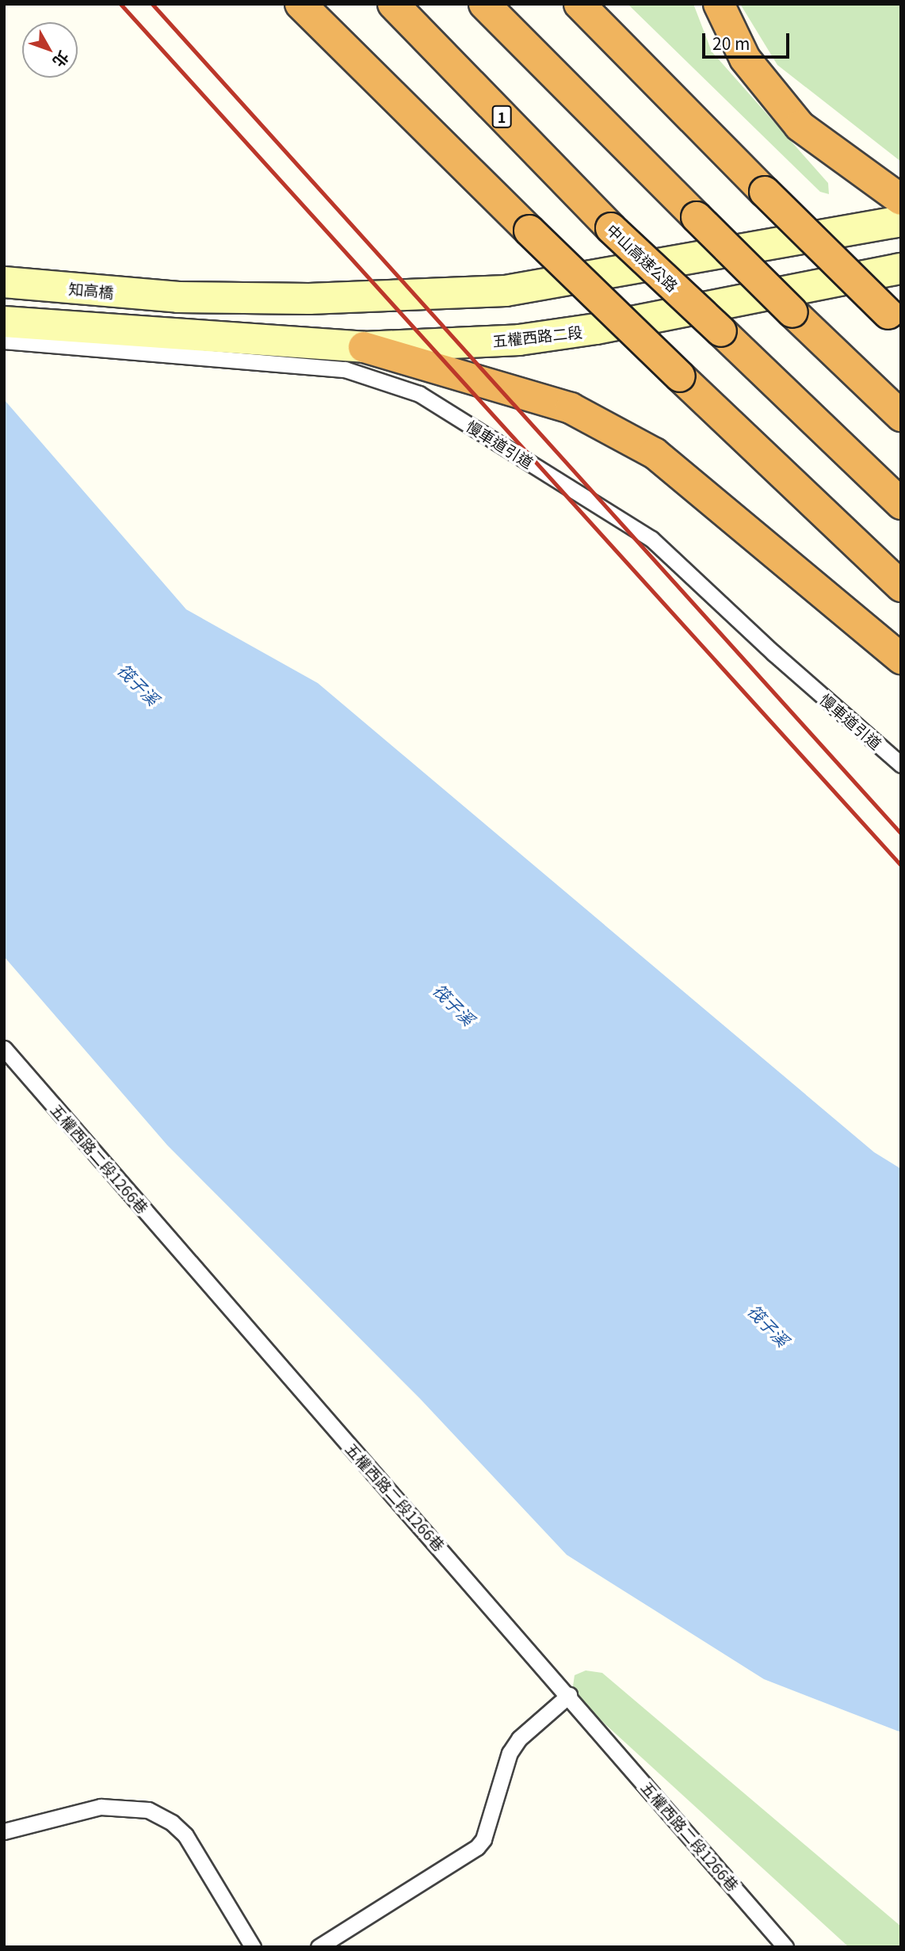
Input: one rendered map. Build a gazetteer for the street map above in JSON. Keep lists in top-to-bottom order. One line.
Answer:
{"streets":{"highway":["1","中山高速公路"],"main road":["知高橋","五權西路二段"],"lane":["慢車道引道","五權西路二段1266巷"]},"crossings":[["五權西路二段","慢車道引道"]],"water":["筏子溪"],"scale_bar":"20 m","north":"bottom right"}
